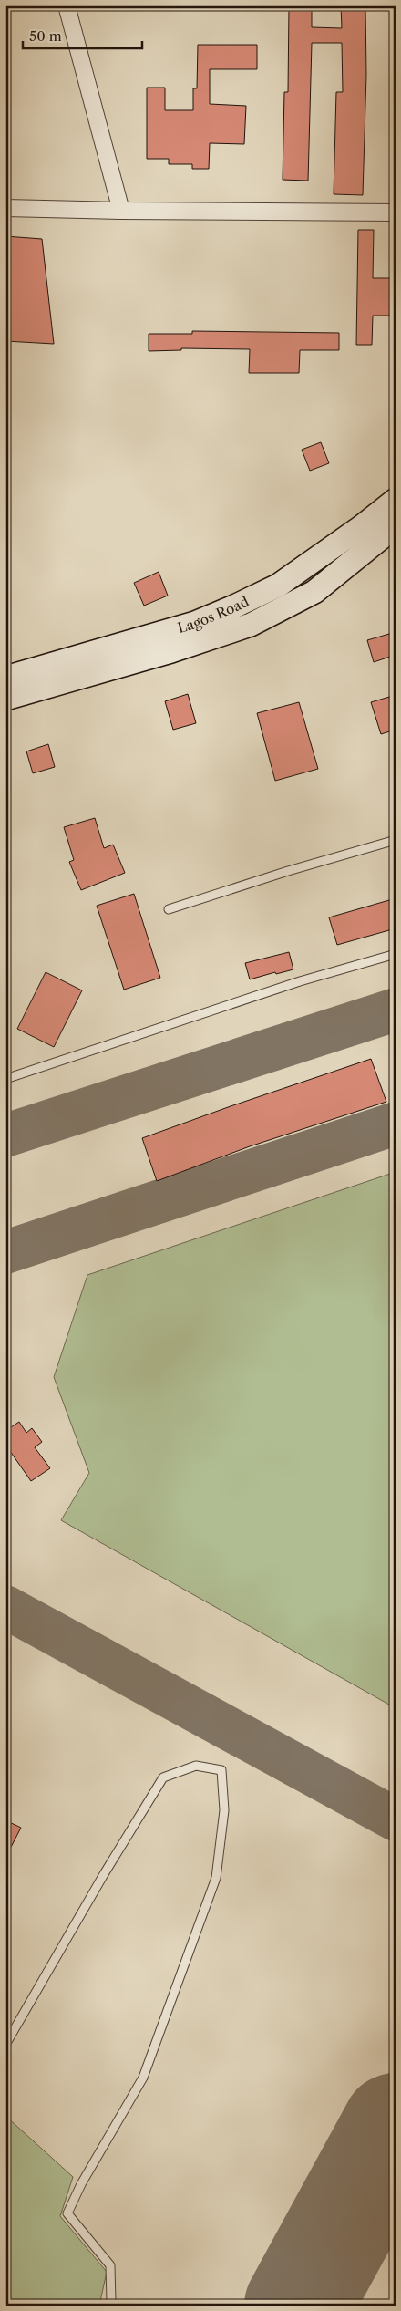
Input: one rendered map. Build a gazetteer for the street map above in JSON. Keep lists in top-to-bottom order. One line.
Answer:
{"streets":{"main road":["Lagos Road"]},"scale_bar":"50 m"}
